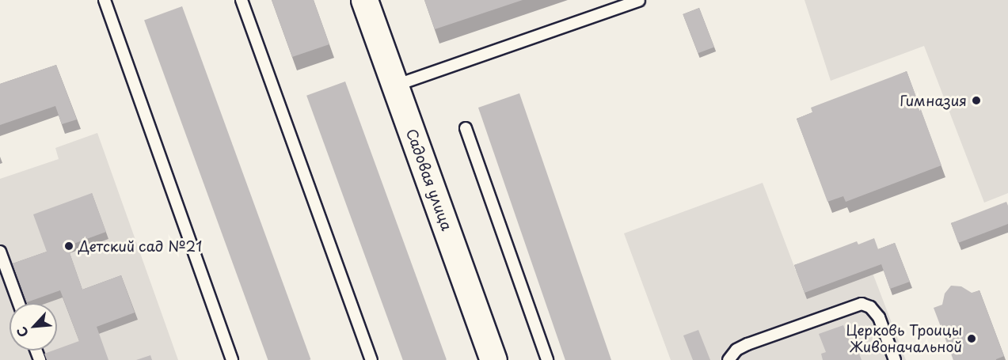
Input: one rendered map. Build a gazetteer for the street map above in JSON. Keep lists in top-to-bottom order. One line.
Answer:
{"streets":{"street":["Садовая улица"]},"places":["Гимназия","Детский сад №21","Церковь Троицы Живоначальной"],"north":"bottom left"}
